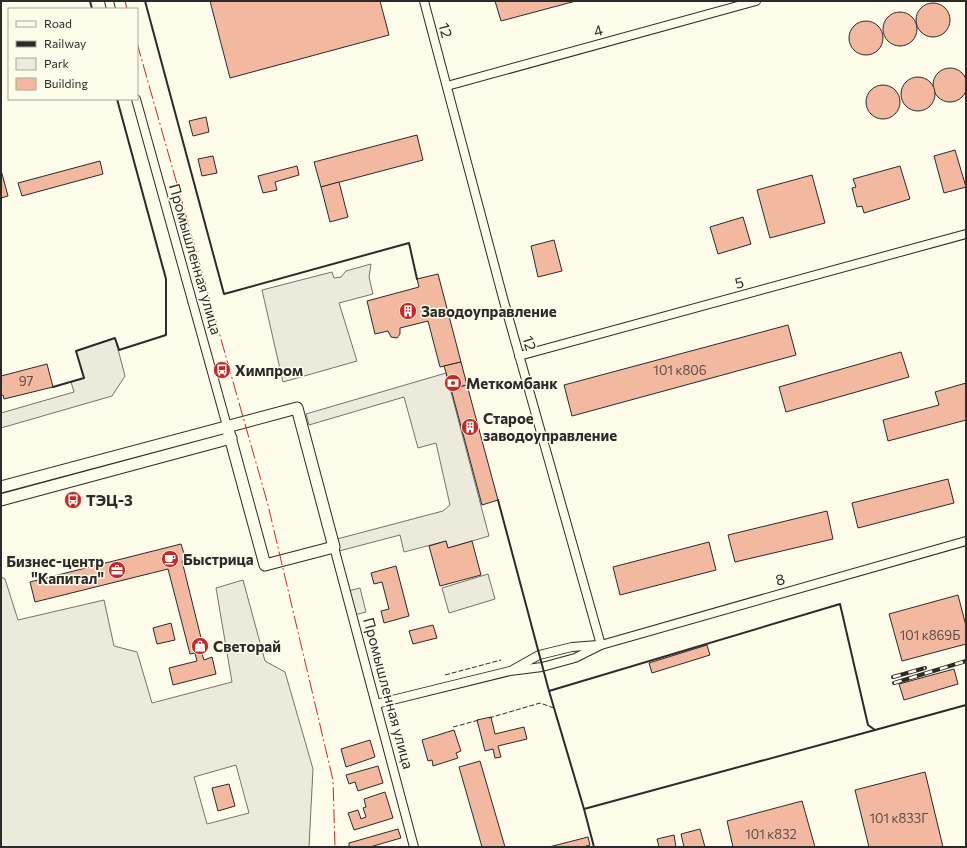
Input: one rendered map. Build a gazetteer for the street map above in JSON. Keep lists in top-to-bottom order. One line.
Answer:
{"streets":{"street":["12","4","Промышленная улица","5","8"]},"crossings":[["12","4"],["12","5"],["12","8"]],"places":{"building":["Заводоуправление","Старое заводоуправление"],"bus stop":["Химпром","ТЭЦ-3"],"bank":["Меткомбанк"],"cafe":["Быстрица"],"office":["Бизнес-центр \"Капитал\""],"shop":["Светорай"]},"house_numbers":["101 к806","97","101 к869Б","101 к833Г","101 к832"],"legend":["Road","Railway","Park","Building"]}
